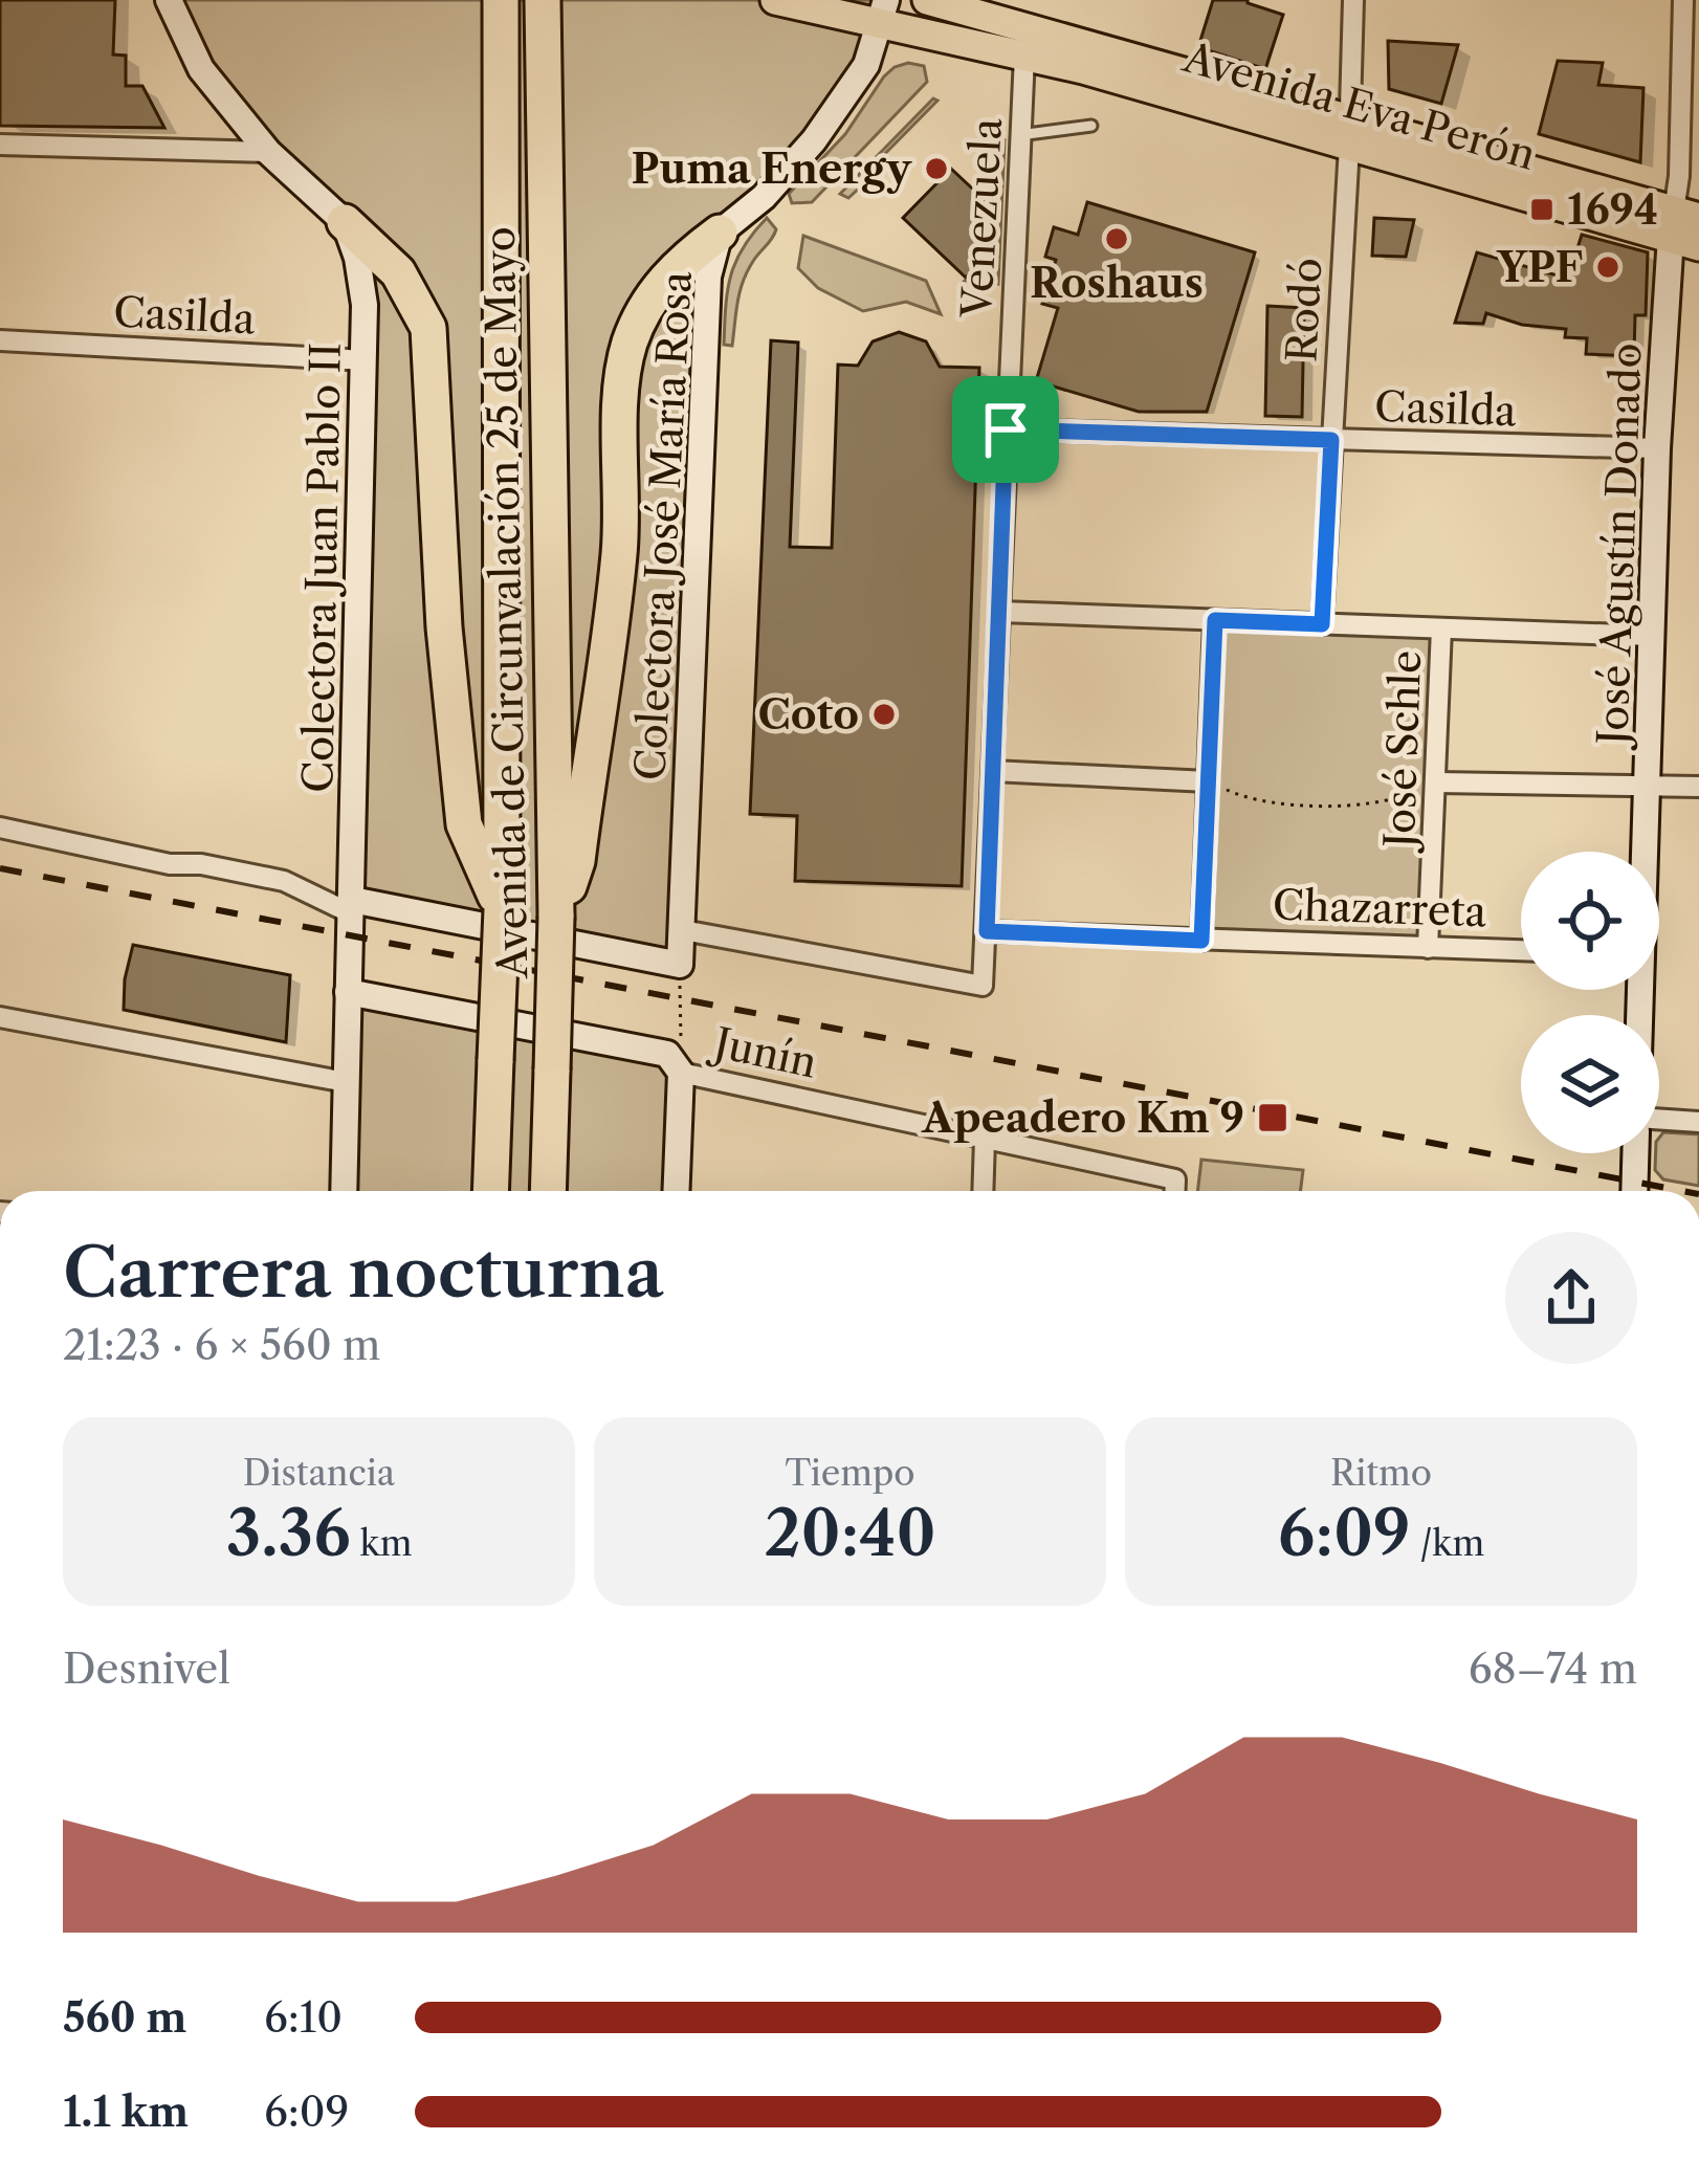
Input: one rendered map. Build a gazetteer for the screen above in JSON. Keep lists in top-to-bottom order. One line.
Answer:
{"streets":{"highway":["Avenida de Circunvalación 25 de Mayo"],"main road":["Avenida Eva Perón","Colectora José María Rosa","José Agustín Donado","Colectora Juan Pablo II","Junín"],"street":["Venezuela","Rodó","Casilda","José Schle","Chazarreta"]},"crossings":[["Avenida Eva Perón","Venezuela"],["Avenida Eva Perón","Rodó"],["Avenida Eva Perón","Colectora José María Rosa"],["Avenida Eva Perón","José Agustín Donado"],["Venezuela","Casilda"],["Venezuela","Colectora José María Rosa"],["Venezuela","Chazarreta"],["Rodó","Casilda"],["Casilda","José Agustín Donado"],["Casilda","Colectora Juan Pablo II"],["Colectora José María Rosa","Colectora Juan Pablo II"],["Colectora Juan Pablo II","Junín"],["José Schle","Chazarreta"]],"places":{"other":["Puma Energy","Roshaus","YPF","Coto"],"transit":["1694","Apeadero Km 9"]},"page":{"heading":["Carrera nocturna","21:23 · 6 × 560 m"],"stats":[["Distancia","3.36 km"],["Tiempo","20:40"],["Ritmo","6:09 /km"]],"chart":["Desnivel","68–74 m"],"list":[{"name":"560 m","note":"6:10"},{"name":"1.1 km","note":"6:09"}]}}
